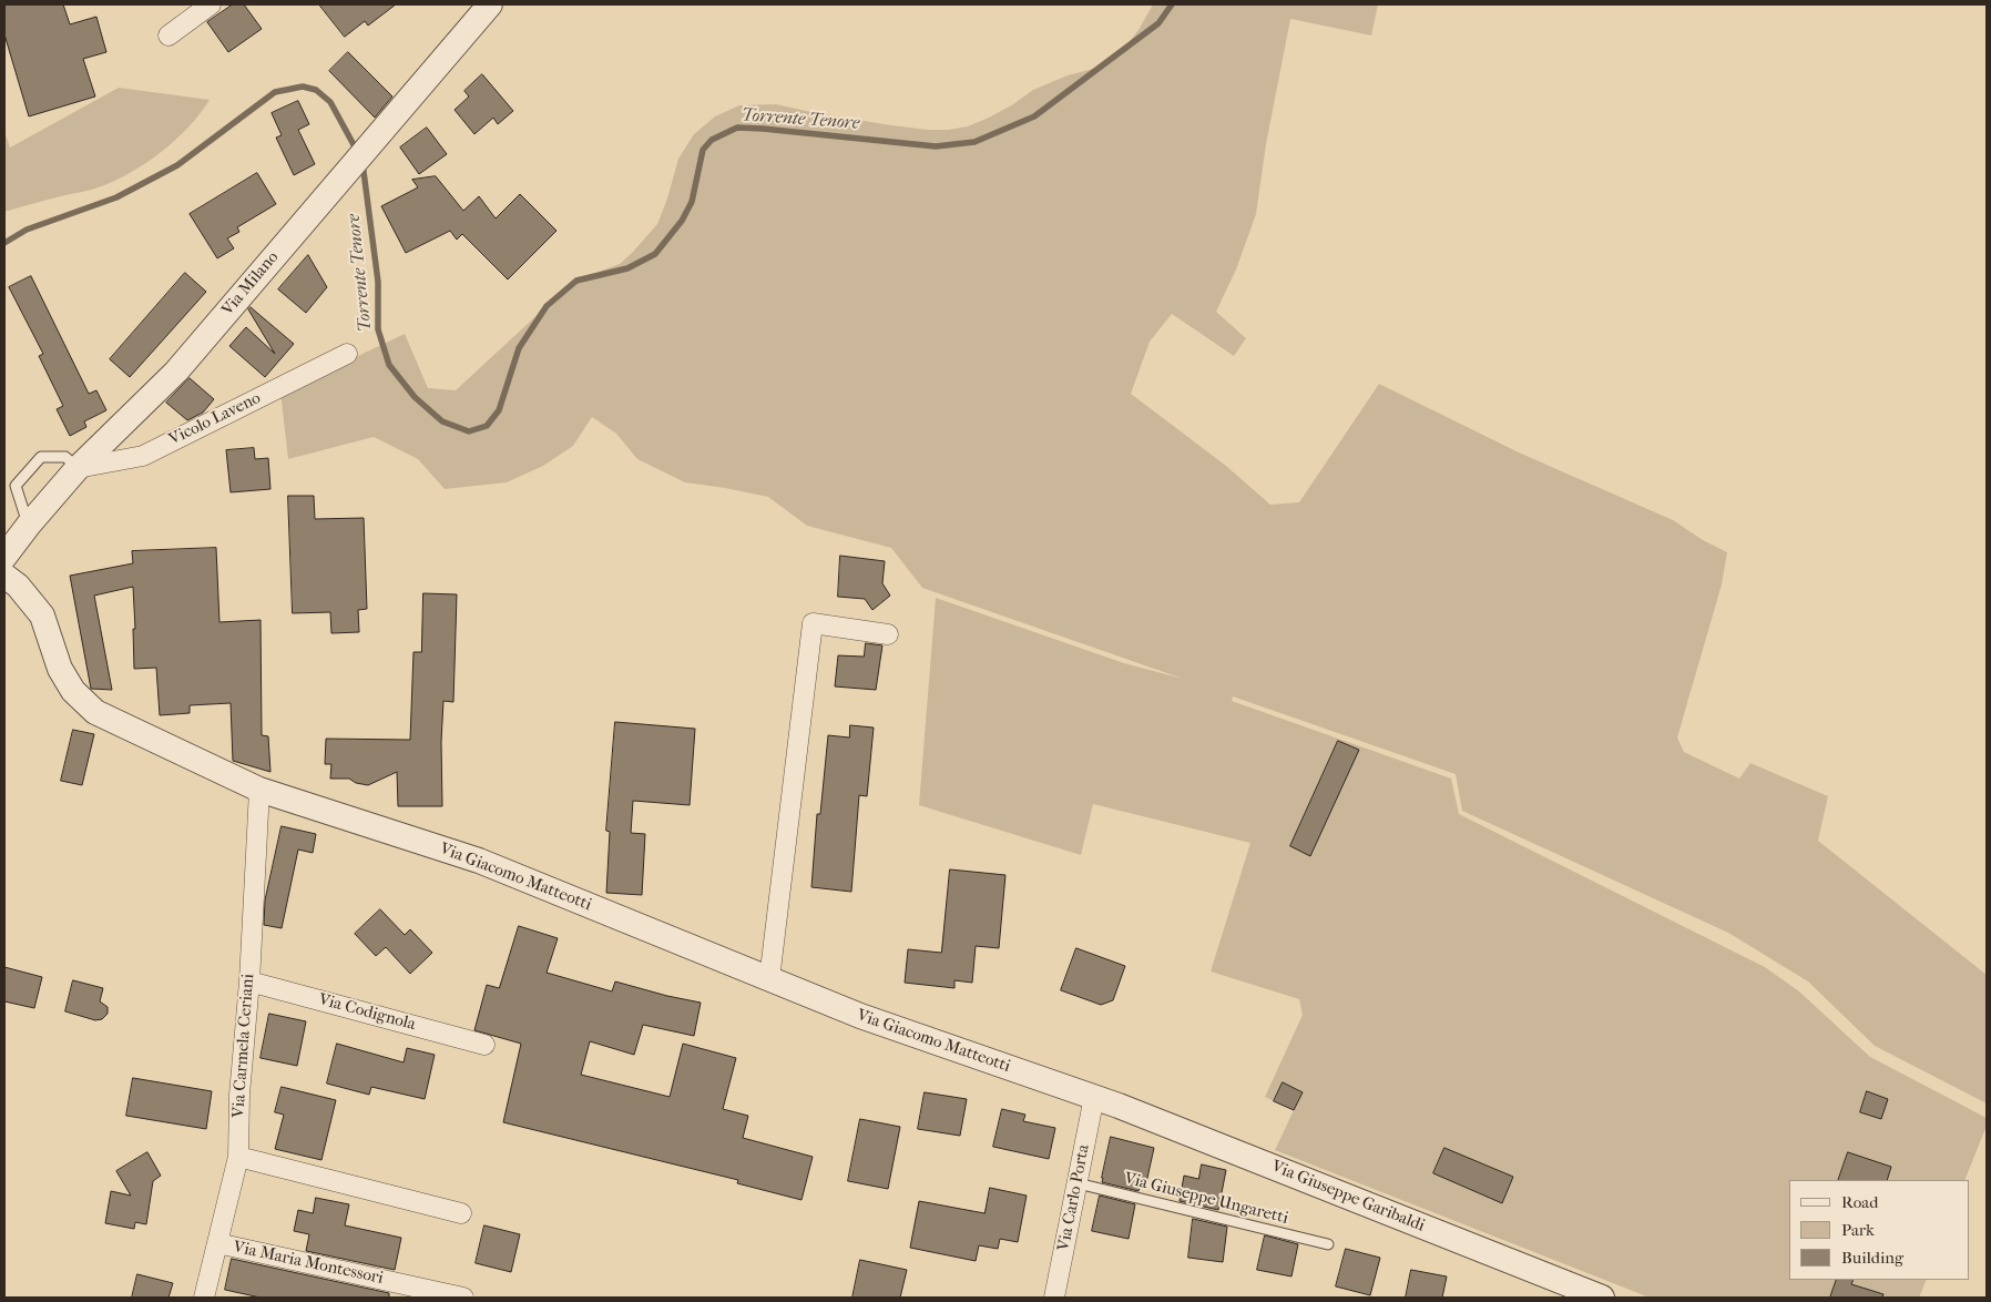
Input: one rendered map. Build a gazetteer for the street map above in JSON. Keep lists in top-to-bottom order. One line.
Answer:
{"streets":{"street":["Via Milano","Vicolo Laveno","Via Giacomo Matteotti","Via Codignola","Via Carmela Ceriani","Via Giuseppe Garibaldi","Via Carlo Porta","Via Maria Montessori"],"lane":["Via Giuseppe Ungaretti"]},"crossings":[["Via Milano","Vicolo Laveno"],["Via Giacomo Matteotti","Via Carmela Ceriani"],["Via Giacomo Matteotti","Via Giuseppe Garibaldi"],["Via Giacomo Matteotti","Via Carlo Porta"],["Via Codignola","Via Carmela Ceriani"],["Via Carmela Ceriani","Via Maria Montessori"],["Via Giuseppe Garibaldi","Via Carlo Porta"],["Via Carlo Porta","Via Giuseppe Ungaretti"]],"water":["Torrente Tenore"],"legend":["Road","Park","Building"]}
